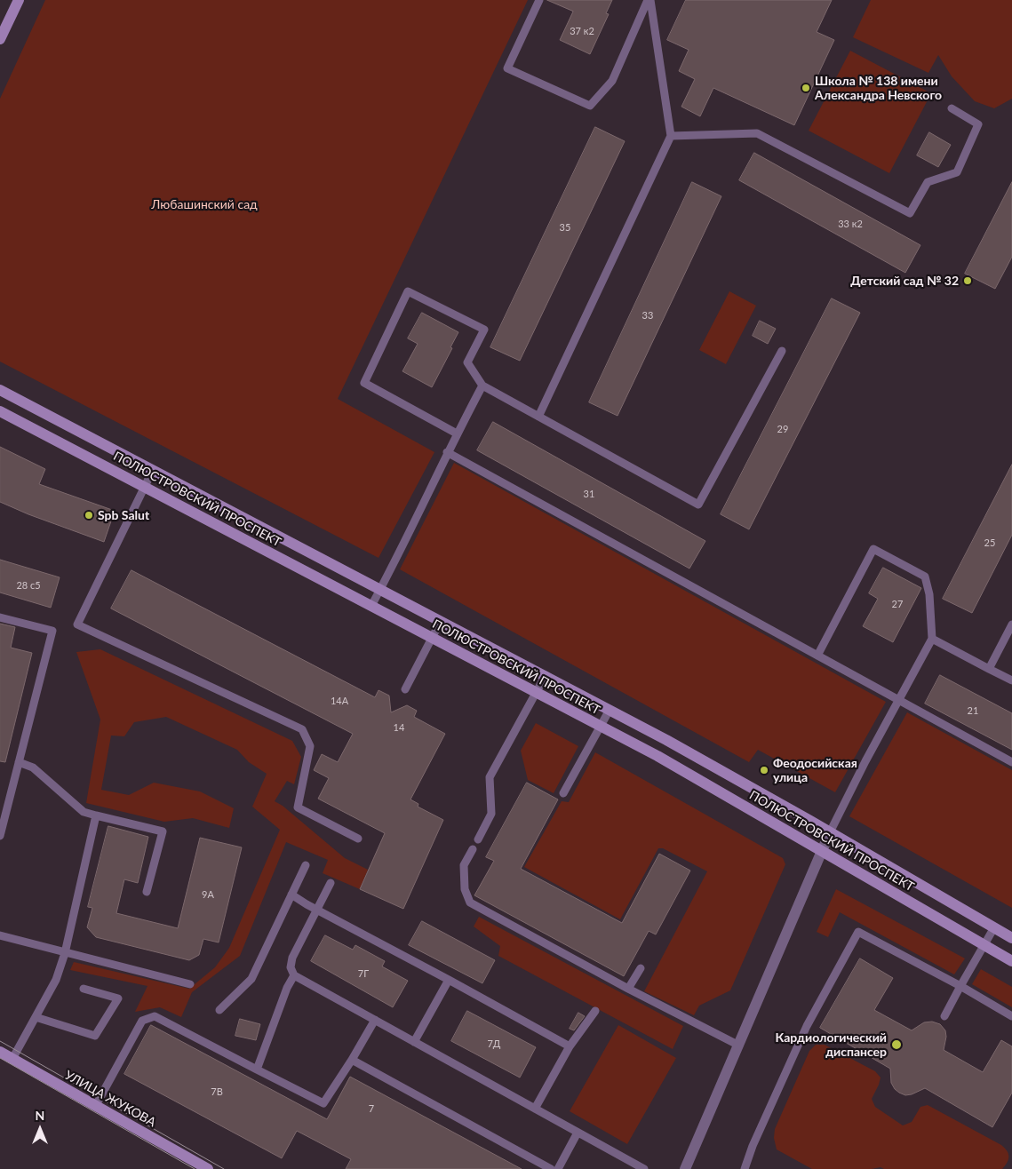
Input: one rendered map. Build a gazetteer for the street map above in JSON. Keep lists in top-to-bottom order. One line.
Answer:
{"streets":{"main road":["ПОЛЮСТРОВСКИЙ ПРОСПЕКТ","УЛИЦА ЖУКОВА"]},"parks":["Любашинский сад"],"places":["Школа № 138 имени Александра Невского","Детский сад № 32","Spb Salut","Феодосийская улица","Кардиологический диспансер"],"house_numbers":["37 к2","33 к2","35","33","29","31","25","28 с5","27","14А","21","14","9А","7Г","7Д","7В","7"],"north":"top"}
